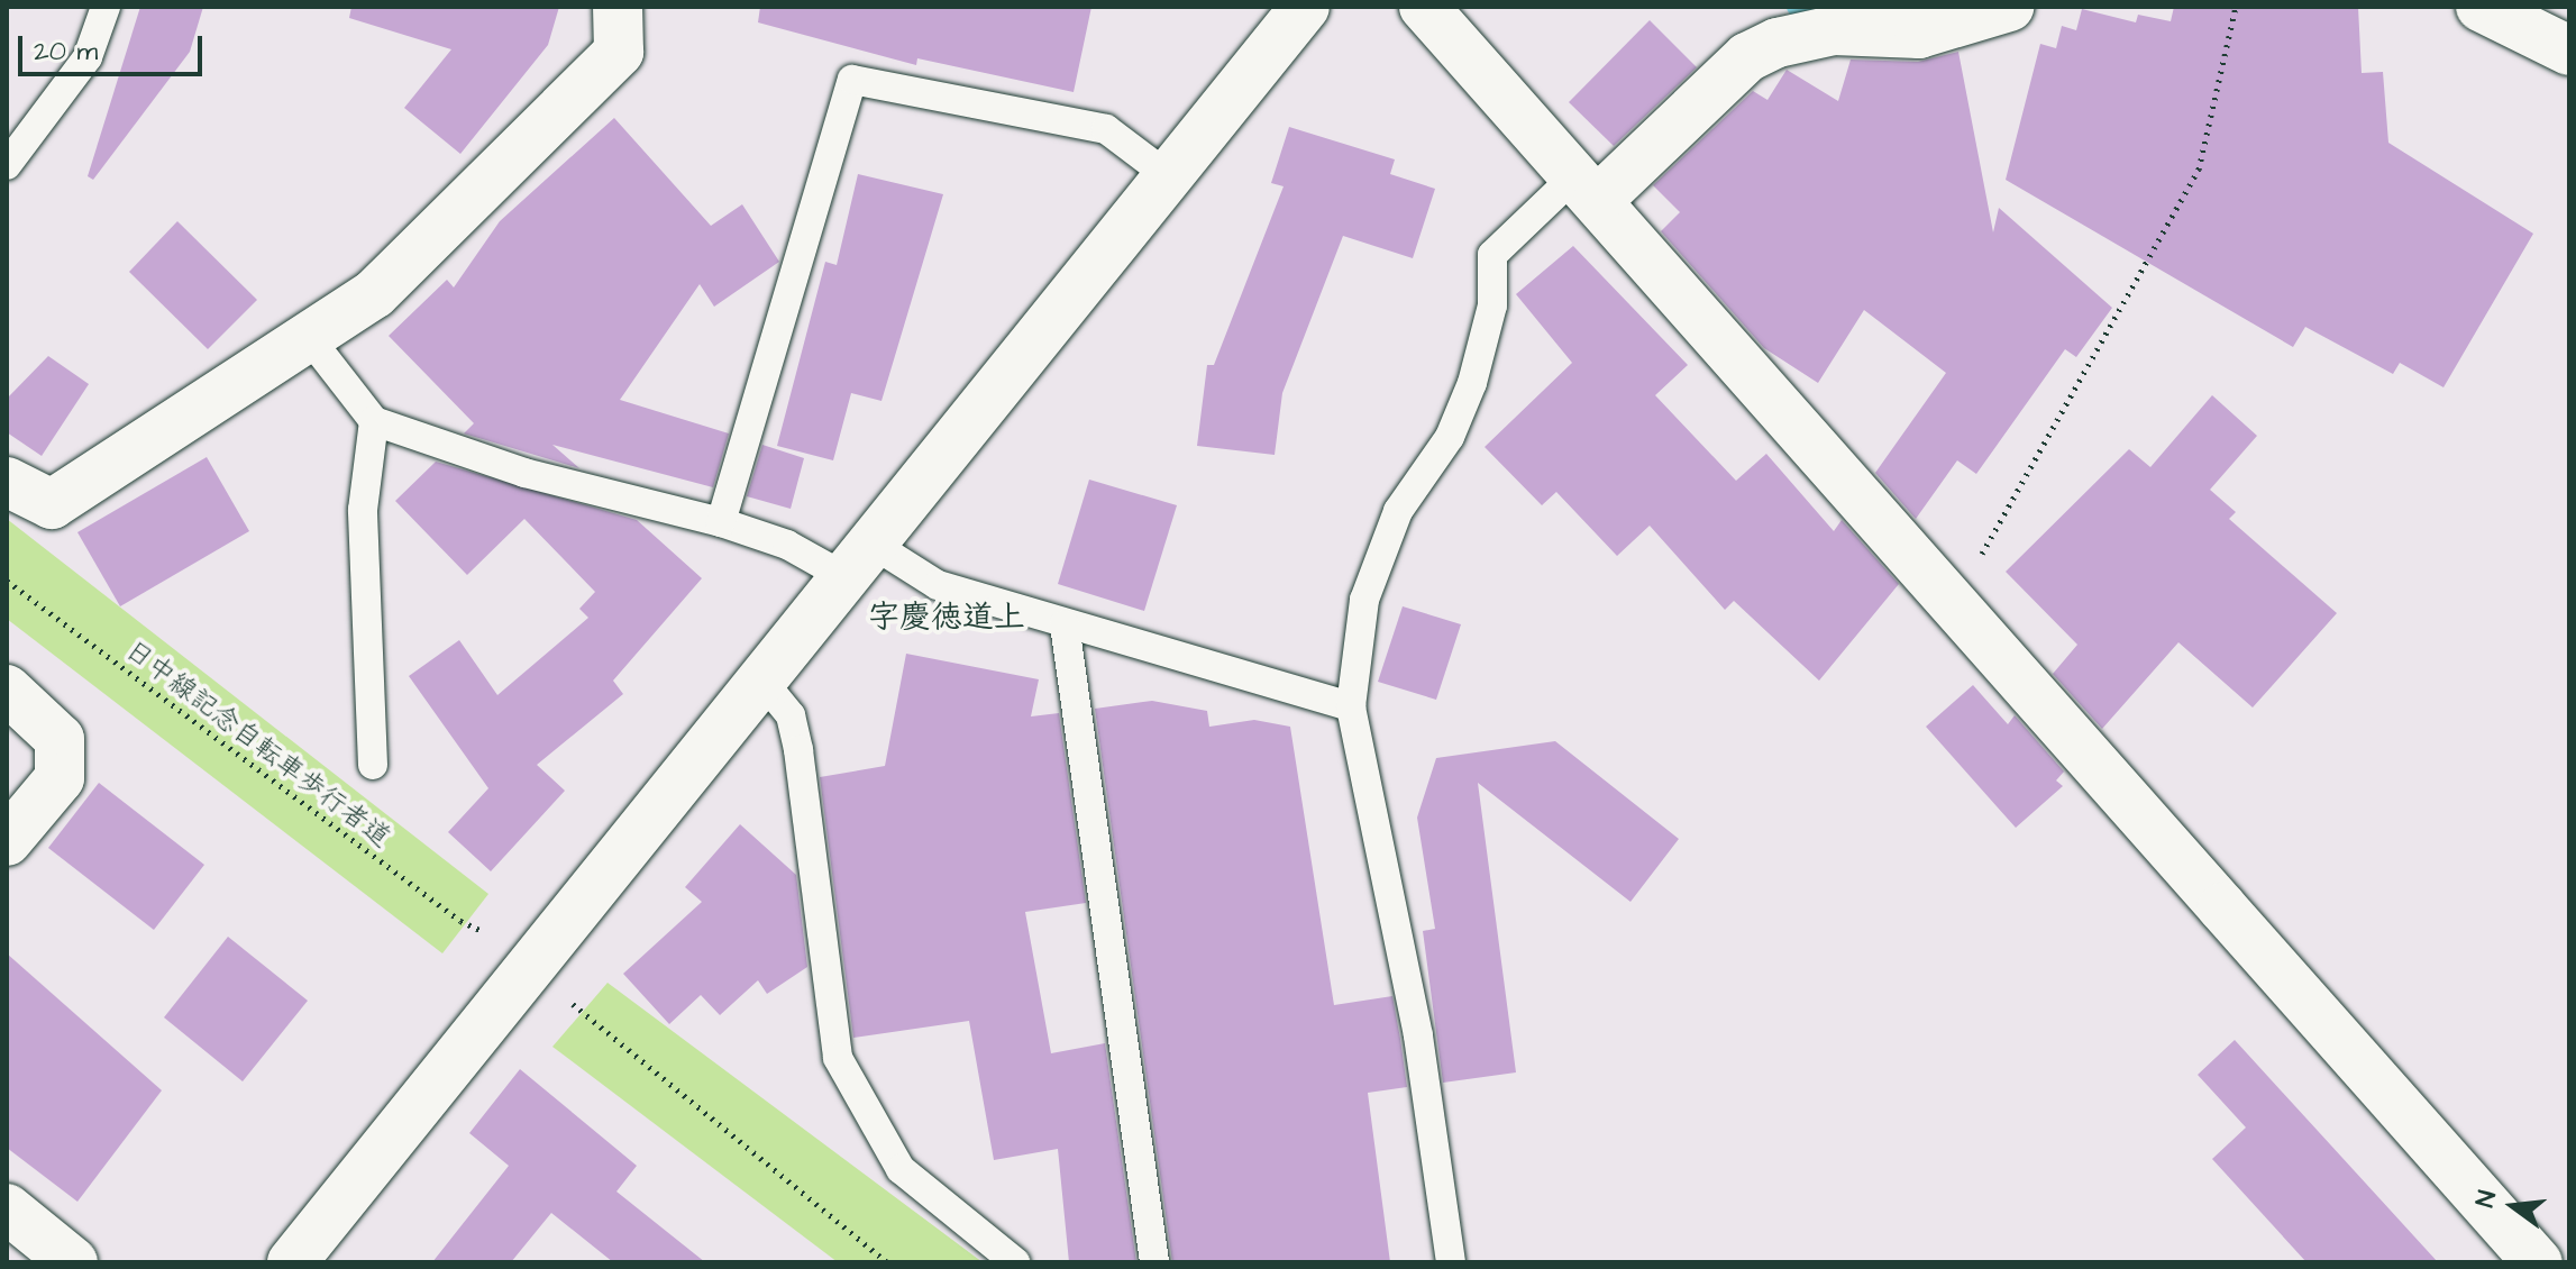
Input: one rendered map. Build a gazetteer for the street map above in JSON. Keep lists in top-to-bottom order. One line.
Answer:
{"streets":{"path":["日中線記念自転車歩行者道"]},"districts":["字慶徳道上"],"scale_bar":"20 m","north":"left"}
